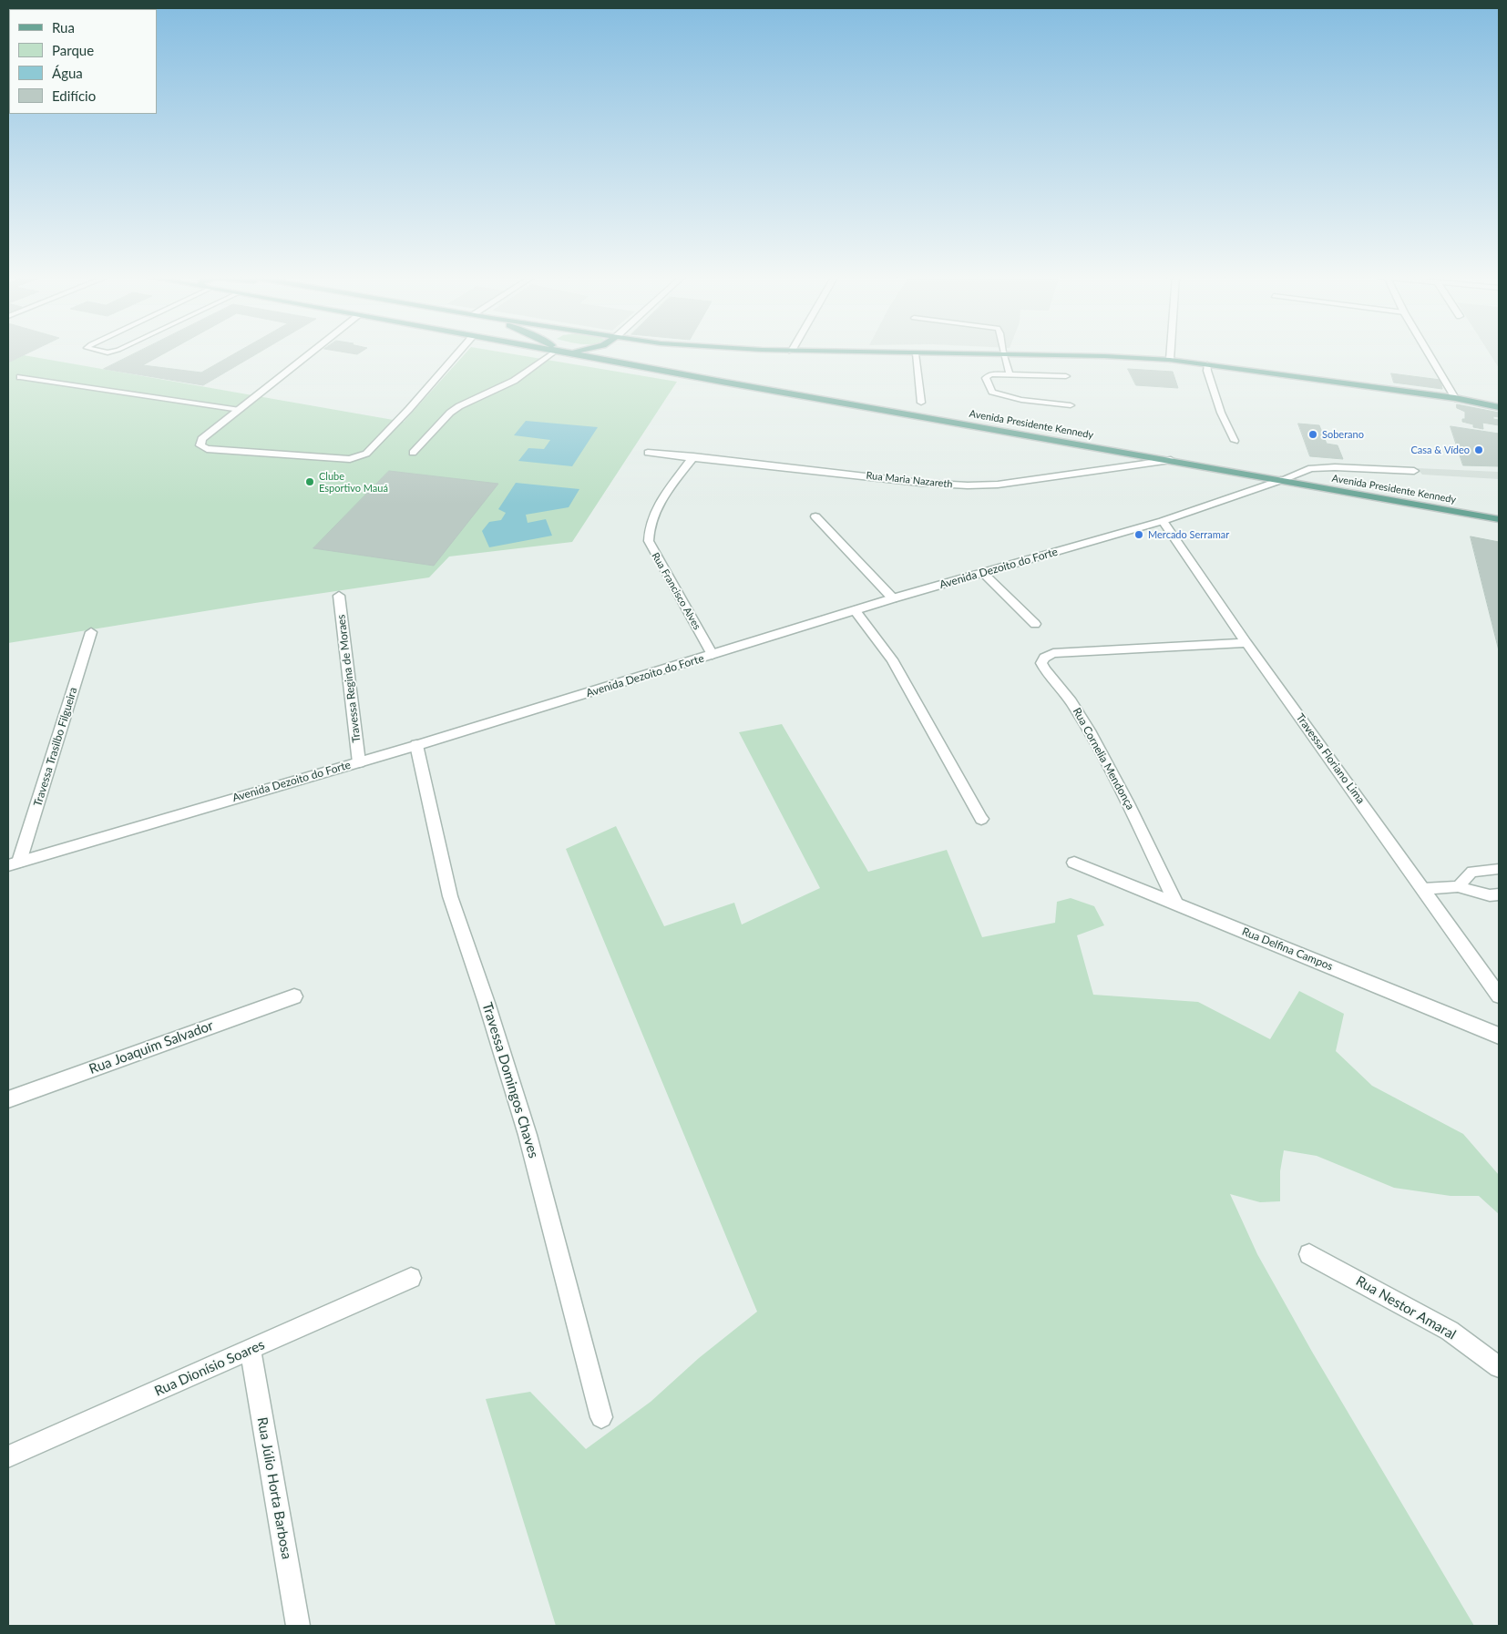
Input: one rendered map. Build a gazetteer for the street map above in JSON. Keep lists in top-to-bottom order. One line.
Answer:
{"streets":{"main road":["Avenida Presidente Kennedy"],"street":["Rua Maria Nazareth","Avenida Dezoito do Forte","Rua Francisco Alves","Travessa Regina de Moraes","Travessa Trasilbo Filgueira","Rua Cornelia Mendonça","Travessa Floriano Lima","Rua Delfina Campos","Rua Joaquim Salvador","Travessa Domingos Chaves","Rua Nestor Amaral","Rua Dionísio Soares","Rua Júlio Horta Barbosa"]},"crossings":[["Avenida Presidente Kennedy","Rua Maria Nazareth"],["Avenida Presidente Kennedy","Avenida Dezoito do Forte"],["Rua Maria Nazareth","Rua Francisco Alves"],["Avenida Dezoito do Forte","Rua Francisco Alves"],["Avenida Dezoito do Forte","Travessa Regina de Moraes"],["Avenida Dezoito do Forte","Travessa Trasilbo Filgueira"],["Avenida Dezoito do Forte","Travessa Floriano Lima"],["Avenida Dezoito do Forte","Travessa Domingos Chaves"],["Rua Cornelia Mendonça","Travessa Floriano Lima"],["Rua Cornelia Mendonça","Rua Delfina Campos"],["Rua Dionísio Soares","Rua Júlio Horta Barbosa"]],"places":["Soberano","Casa & Vídeo","Clube Esportivo Mauá","Mercado Serramar"],"legend":["Rua","Parque","Água","Edifício"]}
